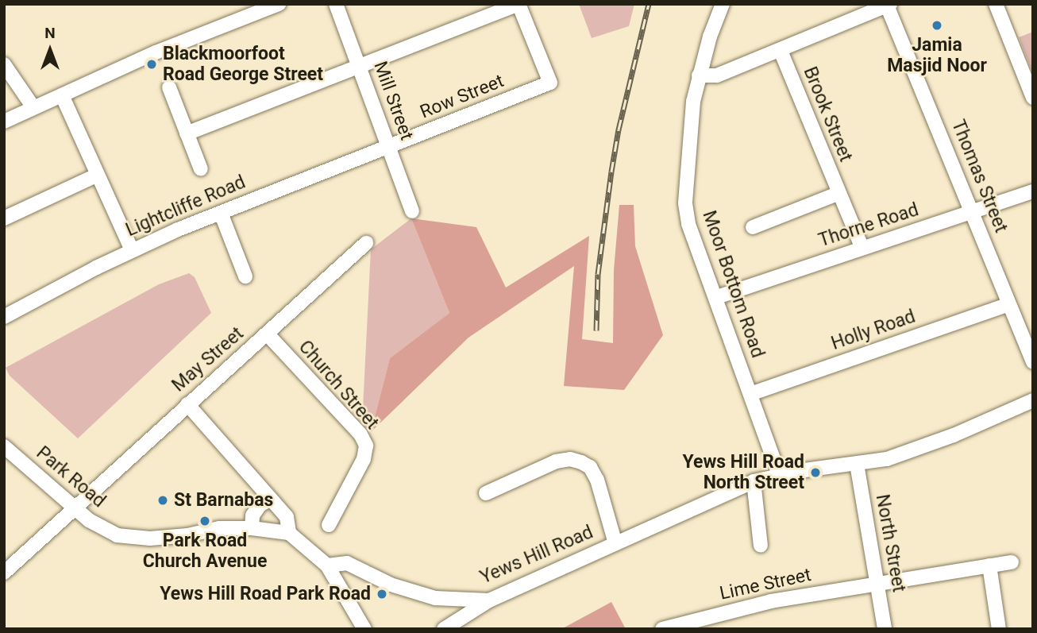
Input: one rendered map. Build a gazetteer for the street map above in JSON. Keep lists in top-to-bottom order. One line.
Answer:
{"streets":{"street":["Row Street","Mill Street","Brook Street","Thomas Street","Lightcliffe Road","Thorne Road","Moor Bottom Road","Holly Road","May Street","Church Street","Park Road","North Street","Yews Hill Road","Lime Street"]},"crossings":[["Row Street","Mill Street"],["Row Street","Lightcliffe Road"],["Mill Street","Lightcliffe Road"],["Brook Street","Thorne Road"],["Thomas Street","Thorne Road"],["Thomas Street","Holly Road"],["Thorne Road","Moor Bottom Road"],["Moor Bottom Road","Holly Road"],["Moor Bottom Road","Yews Hill Road"],["May Street","Church Street"],["May Street","Park Road"],["North Street","Yews Hill Road"],["North Street","Lime Street"]],"places":["Jamia Masjid Noor","Blackmoorfoot Road George Street","Yews Hill Road North Street","St Barnabas","Park Road Church Avenue","Yews Hill Road Park Road"],"north":"top"}
